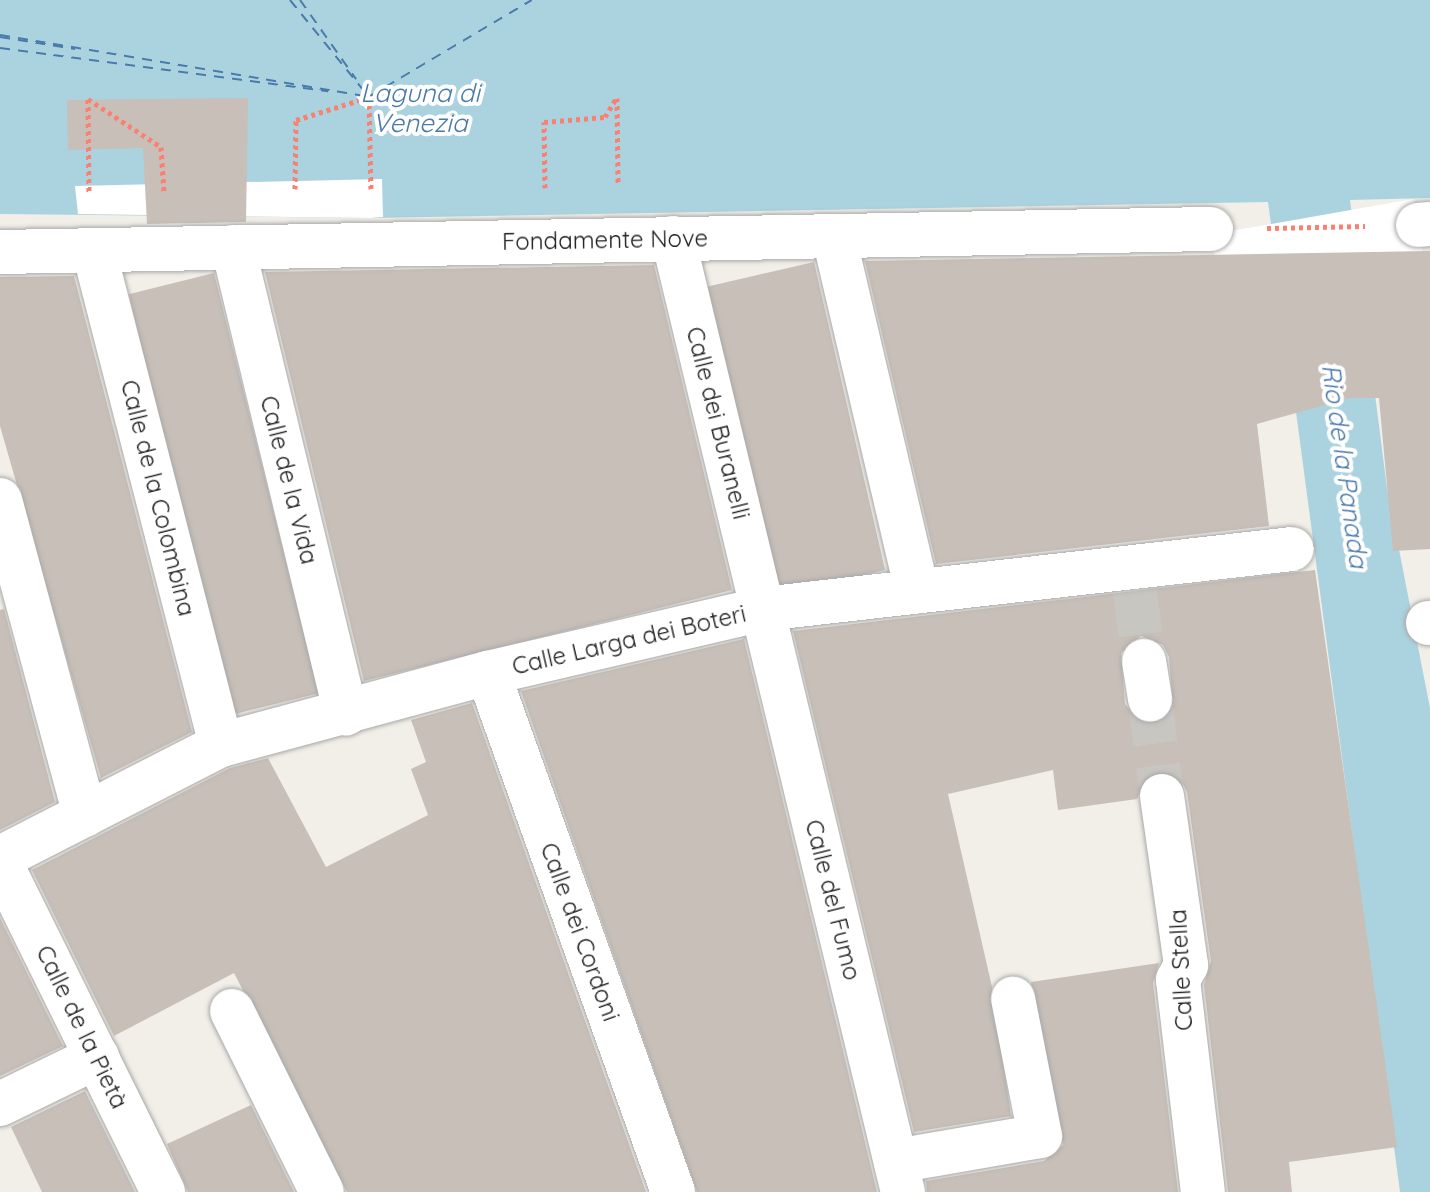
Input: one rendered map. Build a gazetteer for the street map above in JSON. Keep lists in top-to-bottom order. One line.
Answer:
{"streets":{"street":["Fondamente Nove","Calle dei Buranelli","Calle de la Vida","Calle de la Colombina","Calle Larga dei Boteri","Calle del Fumo","Calle dei Cordoni","Calle Stella","Calle de la Pietà"]},"crossings":[["Fondamente Nove","Calle dei Buranelli"],["Fondamente Nove","Calle de la Vida"],["Fondamente Nove","Calle de la Colombina"],["Calle dei Buranelli","Calle Larga dei Boteri"],["Calle dei Buranelli","Calle del Fumo"],["Calle de la Vida","Calle Larga dei Boteri"],["Calle de la Colombina","Calle Larga dei Boteri"],["Calle Larga dei Boteri","Calle del Fumo"],["Calle Larga dei Boteri","Calle dei Cordoni"],["Calle Larga dei Boteri","Calle de la Pietà"]],"water":["Laguna di Venezia","Rio de la Panada"]}
